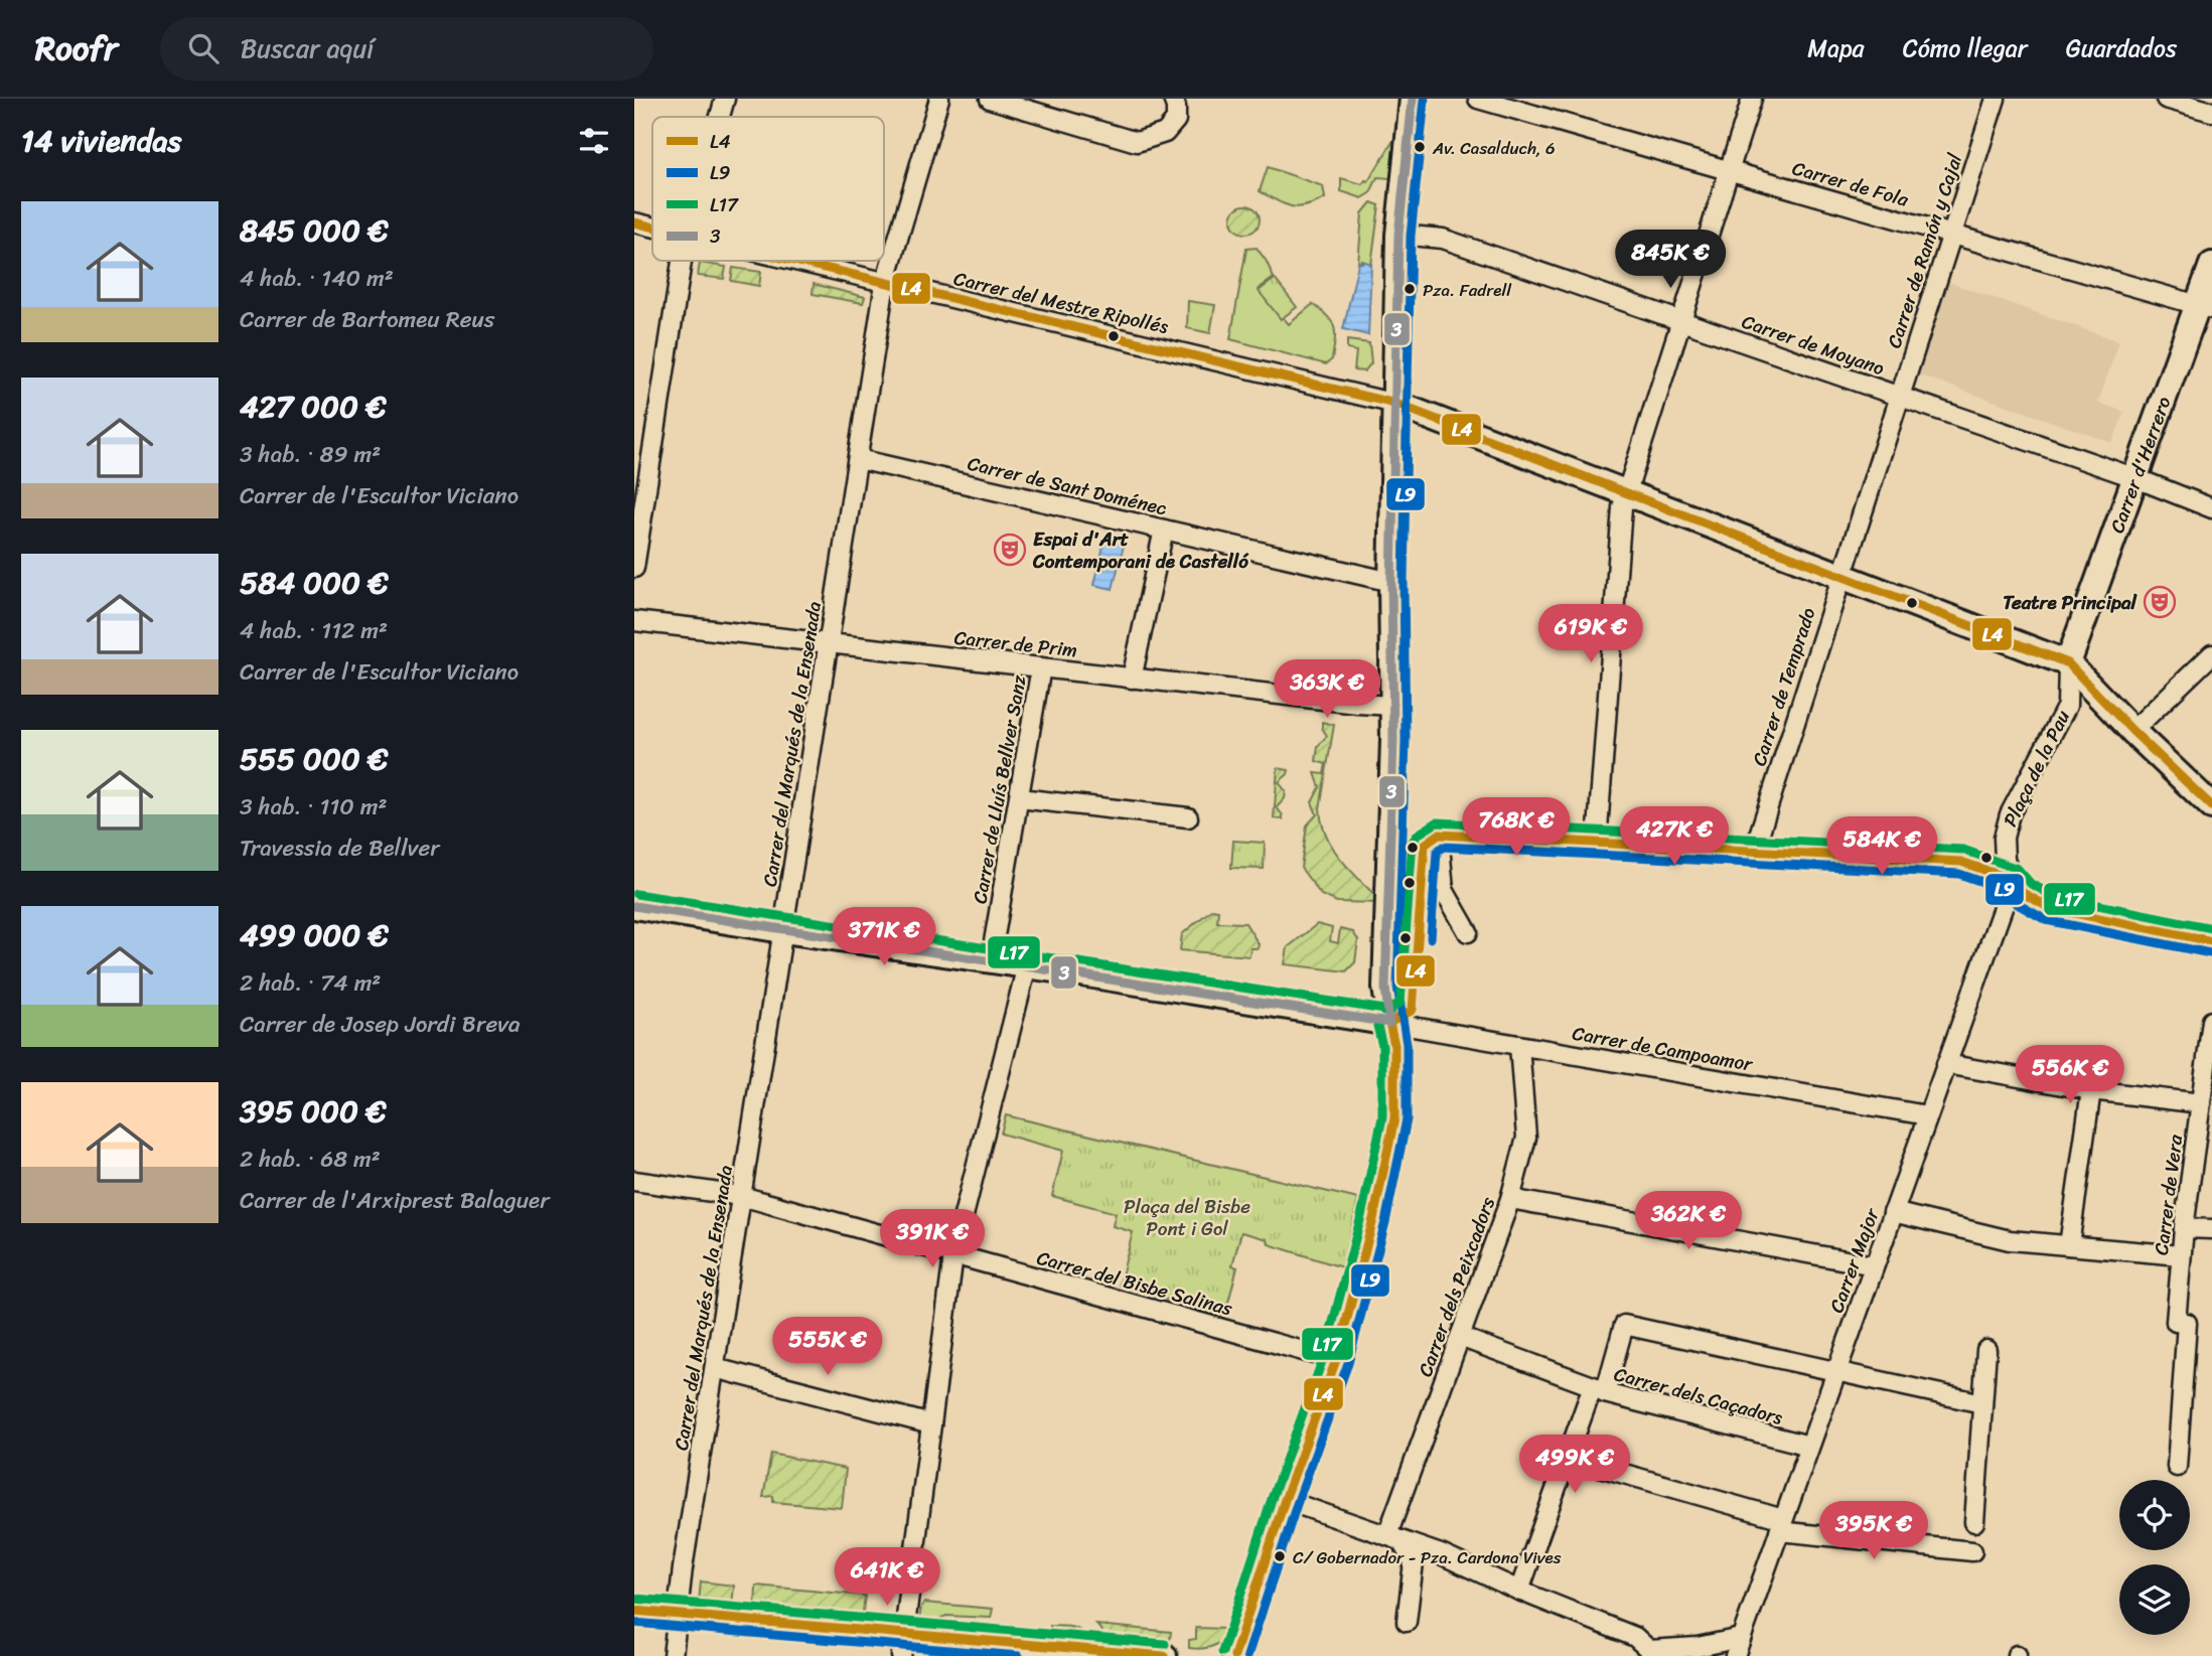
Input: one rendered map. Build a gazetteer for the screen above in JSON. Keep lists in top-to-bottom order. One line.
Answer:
{"streets":{"street":["Carrer de Fola","Carrer de Ramón y Cajal","Carrer del Mestre Ripollés","Carrer de Moyano","Carrer d'Herrero","Carrer de Sant Doménec","Carrer de Prim","Carrer de Temprado","Carrer del Marqués de la Ensenada","Plaça de la Pau","Carrer de Lluís Bellver Sanz","Carrer de Campoamor","Carrer de Vera","Carrer Major","Carrer del Bisbe Salinas","Carrer dels Peixcadors","Carrer dels Caçadors"]},"crossings":[["Carrer de Fola","Carrer de Ramón y Cajal"],["Carrer de Fola","Carrer d'Herrero"],["Carrer de Ramón y Cajal","Carrer de Moyano"],["Carrer de Ramón y Cajal","Carrer de Temprado"],["Carrer del Mestre Ripollés","Carrer del Marqués de la Ensenada"],["Carrer de Moyano","Carrer d'Herrero"],["Carrer d'Herrero","Plaça de la Pau"],["Carrer de Sant Doménec","Carrer del Marqués de la Ensenada"],["Carrer de Prim","Carrer del Marqués de la Ensenada"],["Carrer de Prim","Carrer de Lluís Bellver Sanz"],["Carrer del Marqués de la Ensenada","Carrer del Bisbe Salinas"],["Plaça de la Pau","Carrer Major"],["Carrer de Campoamor","Carrer Major"],["Carrer de Campoamor","Carrer dels Peixcadors"],["Carrer Major","Carrer dels Caçadors"],["Carrer dels Peixcadors","Carrer dels Caçadors"]],"parks":["Plaça del Bisbe Pont i Gol"],"places":{"other":["Av. Casalduch, 6","Pza. Fadrell","C/ Gobernador - Pza. Cardona Vives"],"theatre":["Espai d'Art Contemporani de Castelló","Teatre Principal"]},"lines":["transit line 3","transit line L9","transit line L4","transit line L17"],"legend":["L4","L9","L17","3"],"page":{"header":"Roofr","search":"Buscar aquí","nav":["Mapa","Cómo llegar","Guardados"],"heading":"14 viviendas","list":[{"name":"845 000 €","note":"4 hab. · 140 m² · Carrer de Bartomeu Reus"},{"name":"427 000 €","note":"3 hab. · 89 m² · Carrer de l'Escultor Viciano"},{"name":"584 000 €","note":"4 hab. · 112 m² · Carrer de l'Escultor Viciano"},{"name":"555 000 €","note":"3 hab. · 110 m² · Travessia de Bellver"},{"name":"499 000 €","note":"2 hab. · 74 m² · Carrer de Josep Jordi Breva"},{"name":"395 000 €","note":"2 hab. · 68 m² · Carrer de l'Arxiprest Balaguer"}],"price":["845K €","619K €","363K €","768K €","427K €","584K €","371K €","556K €","362K €","391K €","555K €","499K €","395K €","641K €"]}}
